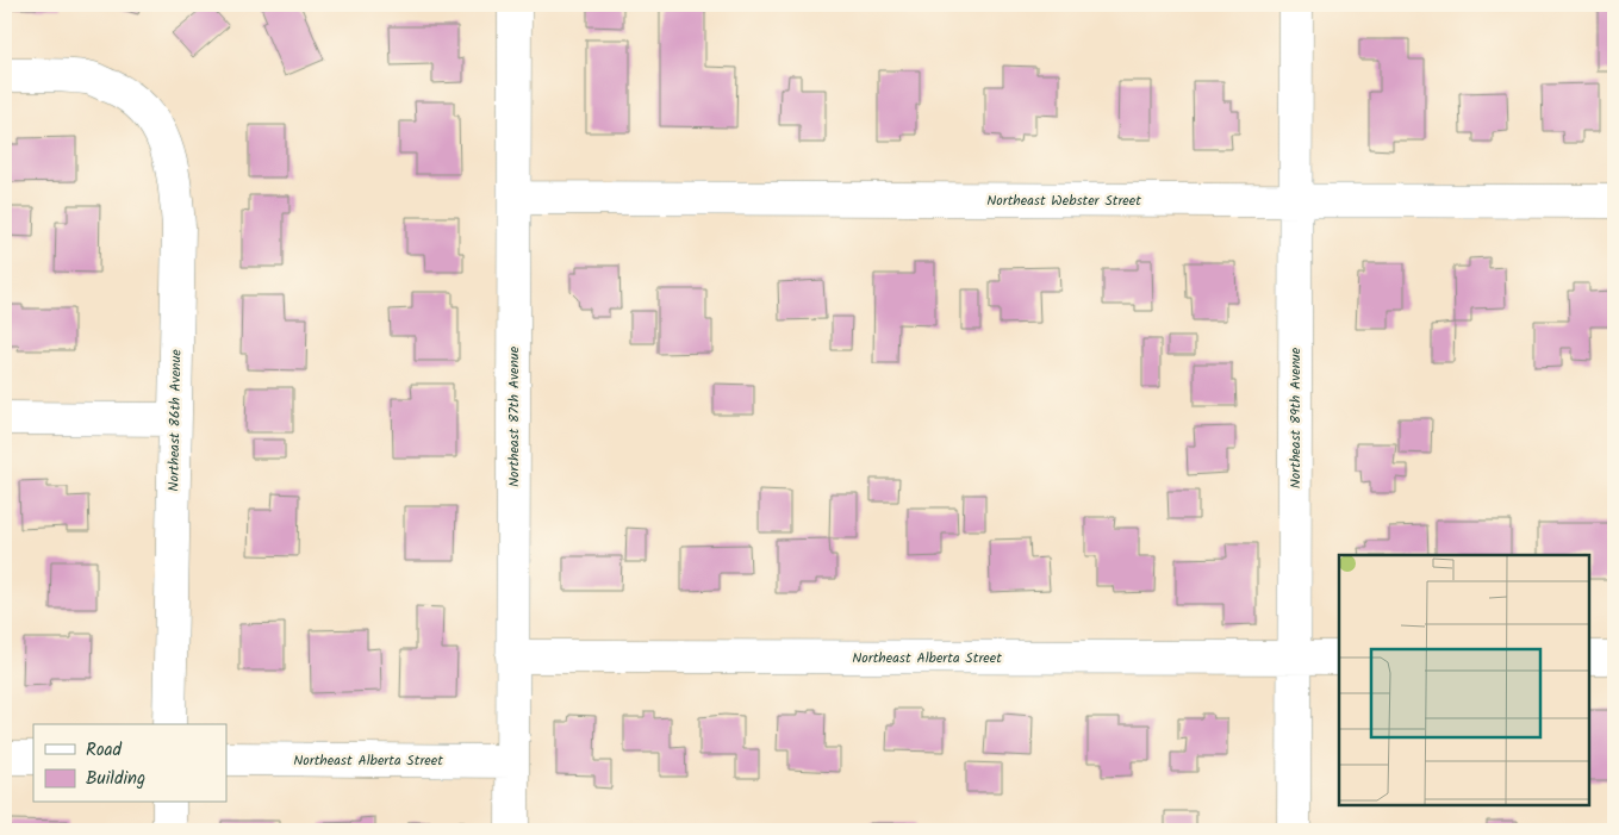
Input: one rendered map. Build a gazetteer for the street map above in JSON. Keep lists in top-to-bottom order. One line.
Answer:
{"streets":{"street":["Northeast Webster Street","Northeast 87th Avenue","Northeast 89th Avenue","Northeast 86th Avenue","Northeast Alberta Street"]},"crossings":[["Northeast Webster Street","Northeast 87th Avenue"],["Northeast Webster Street","Northeast 89th Avenue"],["Northeast 87th Avenue","Northeast Alberta Street"],["Northeast 89th Avenue","Northeast Alberta Street"]],"legend":["Road","Building"]}
